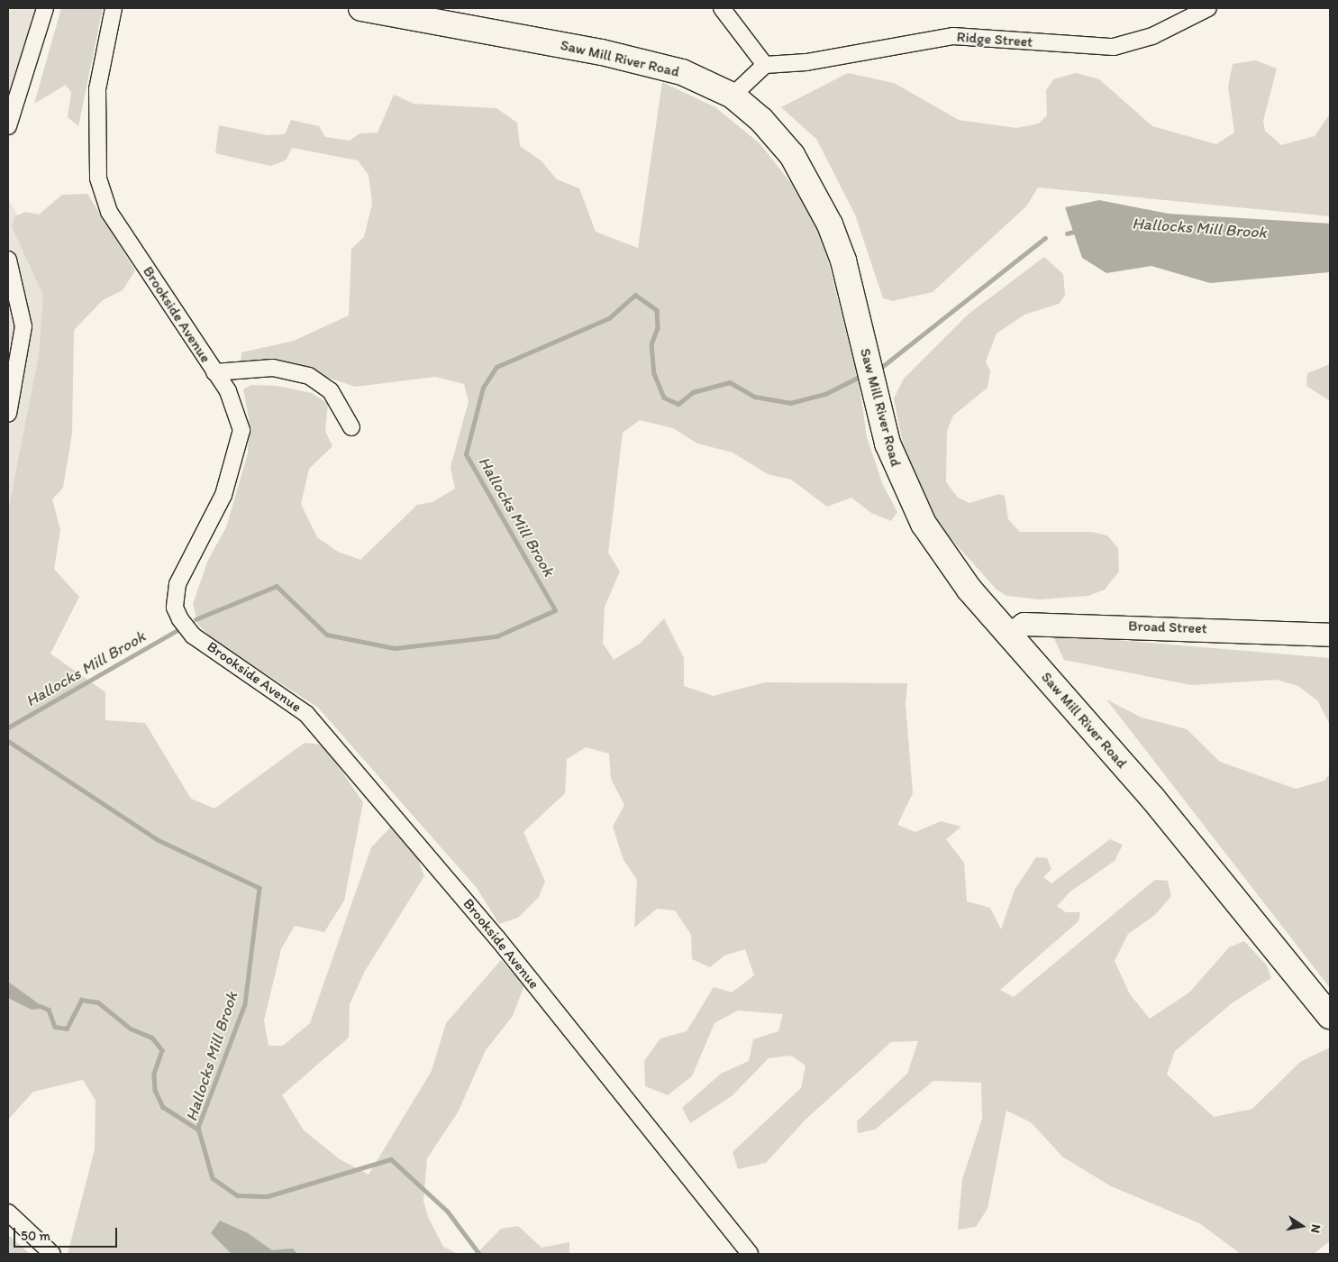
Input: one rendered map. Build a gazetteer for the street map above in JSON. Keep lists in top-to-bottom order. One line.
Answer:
{"streets":{"highway":["Saw Mill River Road"],"street":["Ridge Street","Brookside Avenue","Broad Street"]},"crossings":[["Saw Mill River Road","Broad Street"]],"water":["Hallocks Mill Brook"],"scale_bar":"50 m","north":"right"}
